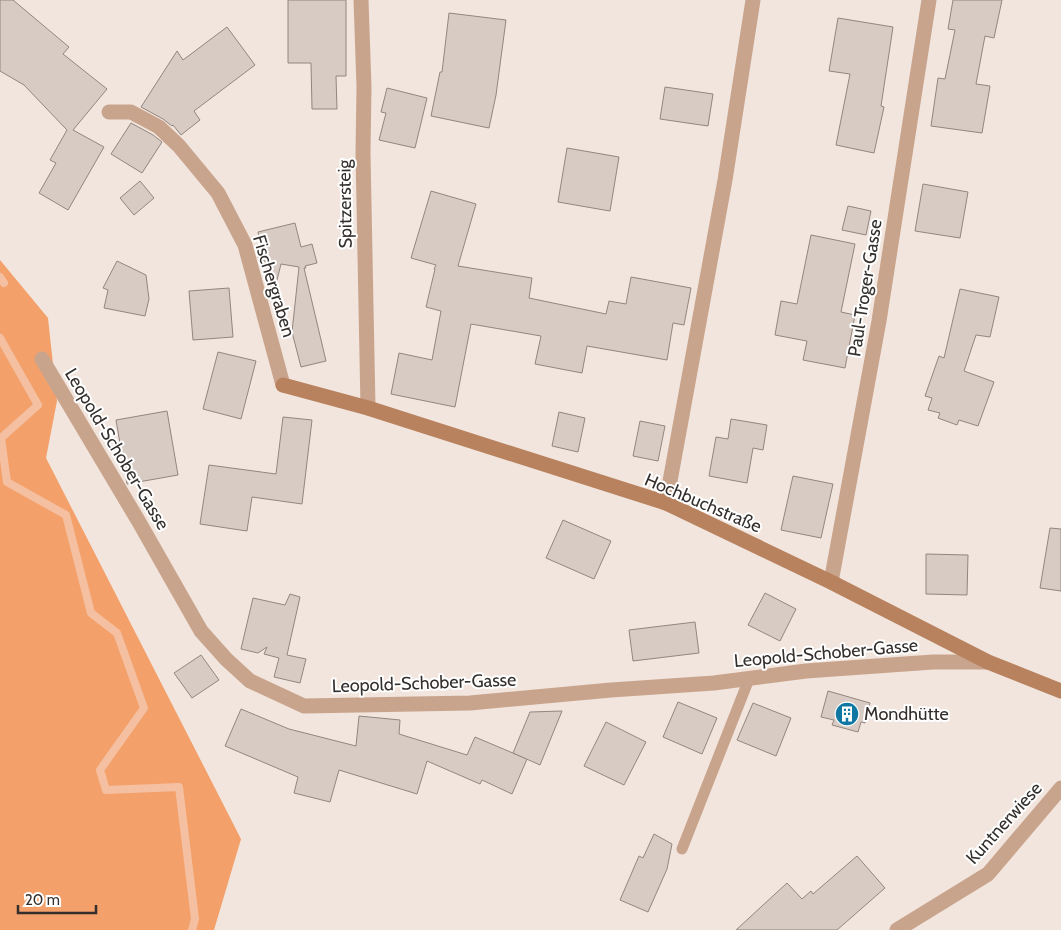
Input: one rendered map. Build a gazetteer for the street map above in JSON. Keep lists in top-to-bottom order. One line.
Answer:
{"streets":{"street":["Spitzersteig","Fischergraben","Paul-Troger-Gasse","Leopold-Schober-Gasse","Hochbuchstraße","Kuntnerwiese"]},"crossings":[["Spitzersteig","Hochbuchstraße"],["Fischergraben","Hochbuchstraße"],["Paul-Troger-Gasse","Hochbuchstraße"],["Leopold-Schober-Gasse","Hochbuchstraße"]],"places":{"building":["Mondhütte"]},"scale_bar":"20 m"}
